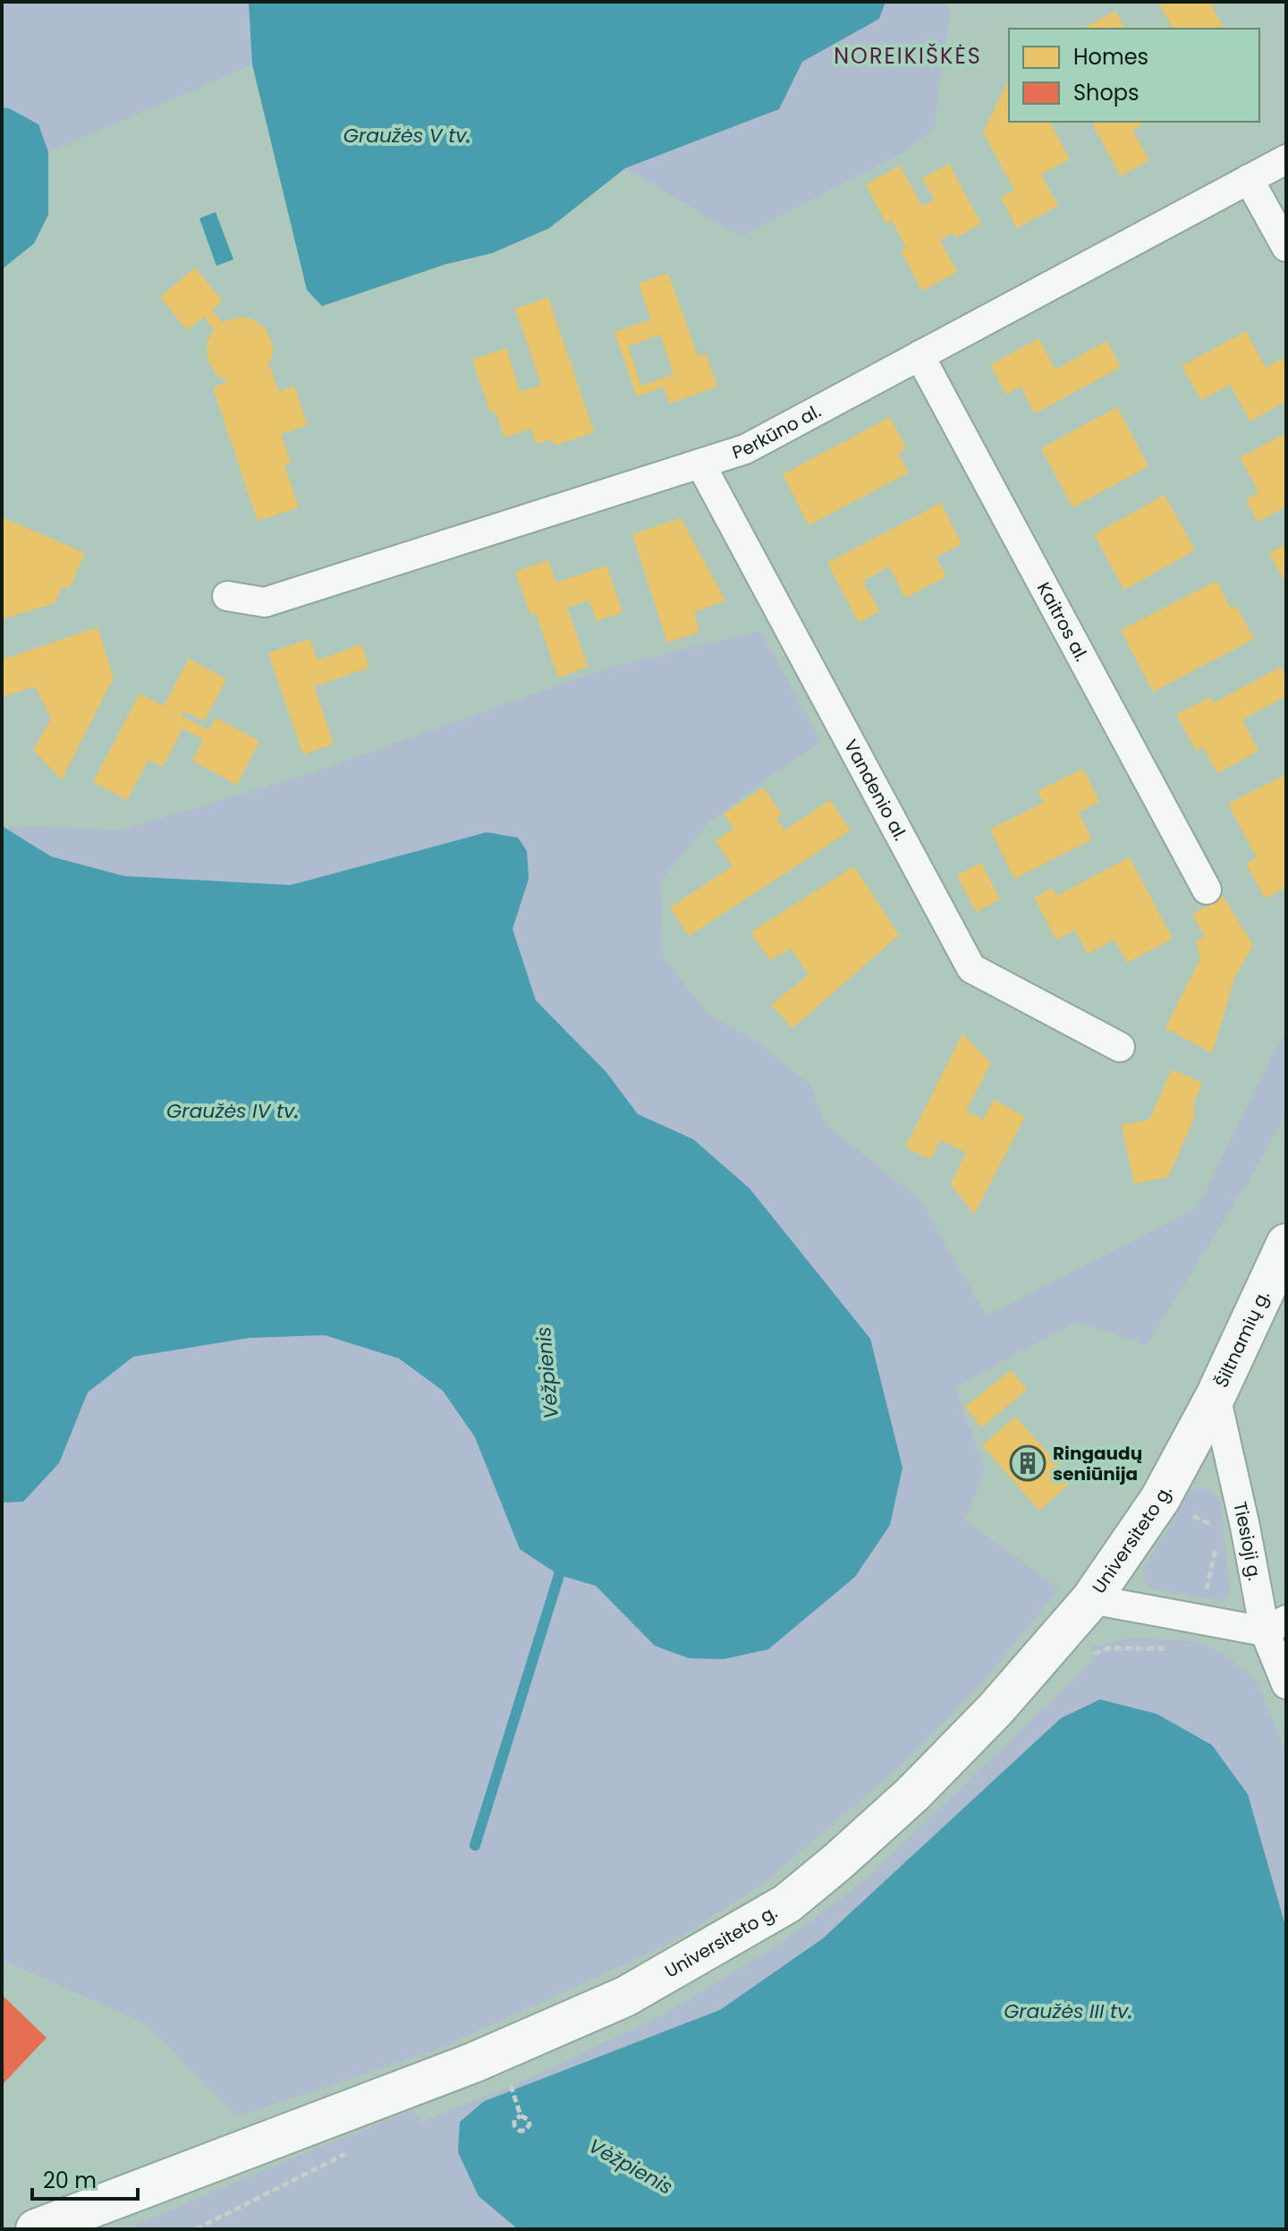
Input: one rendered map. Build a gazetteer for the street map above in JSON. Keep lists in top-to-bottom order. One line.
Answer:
{"streets":{"main road":["Šiltnamių g.","Universiteto g."],"street":["Perkūno al.","Kaitros al.","Vandenio al.","Tiesioji g."]},"crossings":[["Perkūno al.","Kaitros al."],["Perkūno al.","Vandenio al."],["Šiltnamių g.","Universiteto g."],["Šiltnamių g.","Tiesioji g."],["Universiteto g.","Tiesioji g."]],"districts":["NOREIKIŠKĖS"],"water":["Graužės V tv.","Graužės IV tv.","Vėžpienis","Graužės III tv."],"places":{"building":["Ringaudų seniūnija"]},"legend":["Homes","Shops"],"scale_bar":"20 m"}
